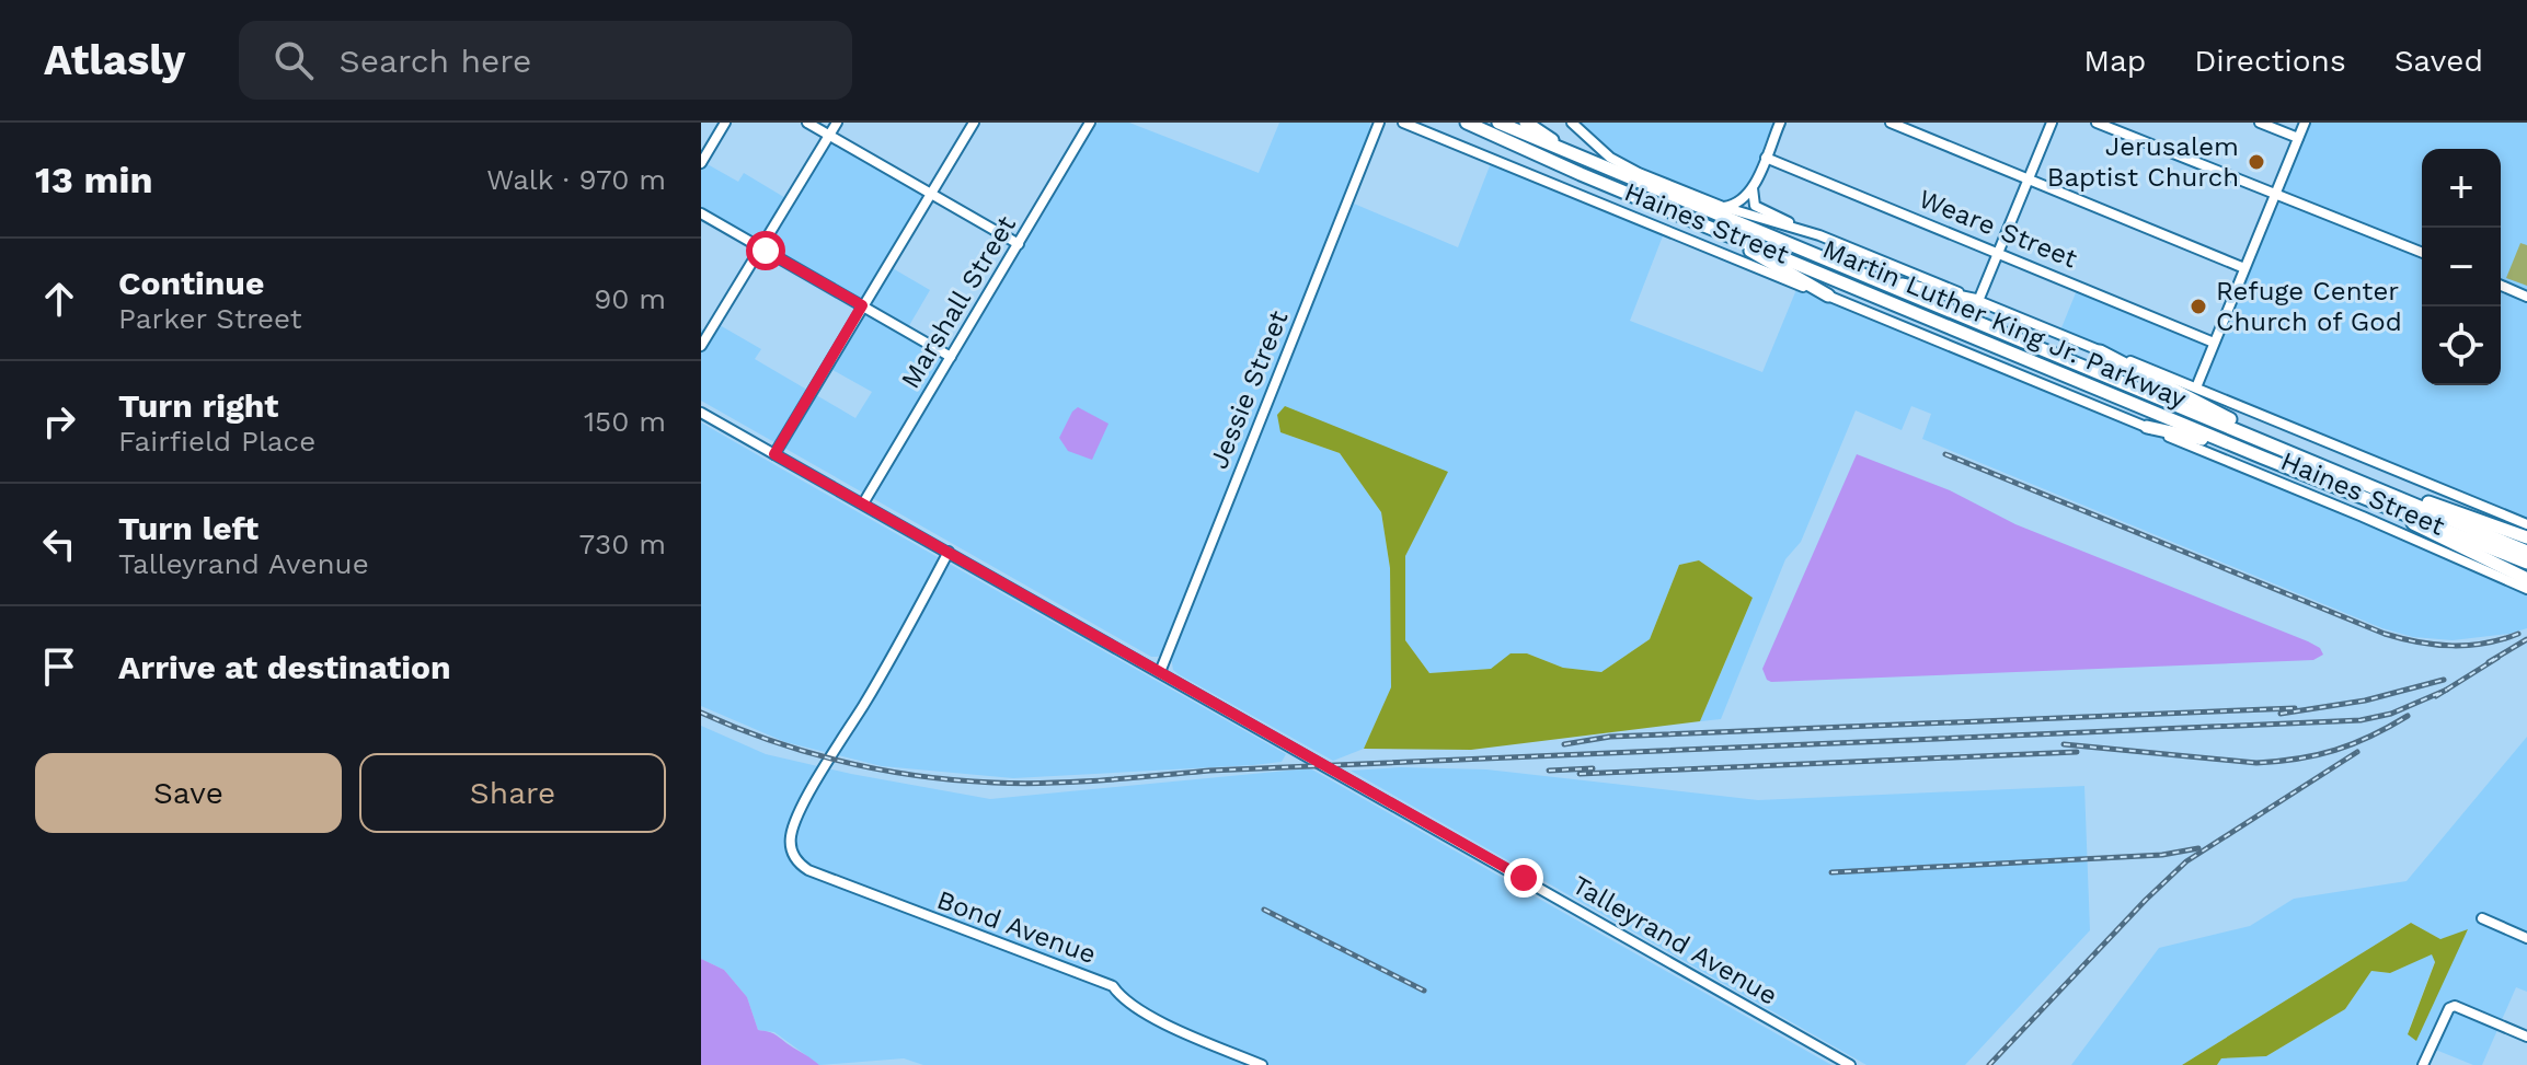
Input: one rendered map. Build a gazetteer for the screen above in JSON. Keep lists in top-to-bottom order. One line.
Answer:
{"streets":{"highway":["Martin Luther King Jr. Parkway"],"street":["Haines Street","Weare Street","Marshall Street","Jessie Street","Bond Avenue","Talleyrand Avenue"]},"crossings":[["Marshall Street","Talleyrand Avenue"],["Jessie Street","Talleyrand Avenue"],["Bond Avenue","Talleyrand Avenue"]],"places":["Jerusalem Baptist Church","Refuge Center Church of God"],"page":{"header":"Atlasly","search":"Search here","nav":["Map","Directions","Saved"],"heading":["13 min","Walk · 970 m"],"map_buttons":["+","−"],"list":[["Continue","Parker Street","90 m"],["Turn right","Fairfield Place","150 m"],["Turn left","Talleyrand Avenue","730 m"],"Arrive at destination"],"buttons":["Save","Share"]}}
